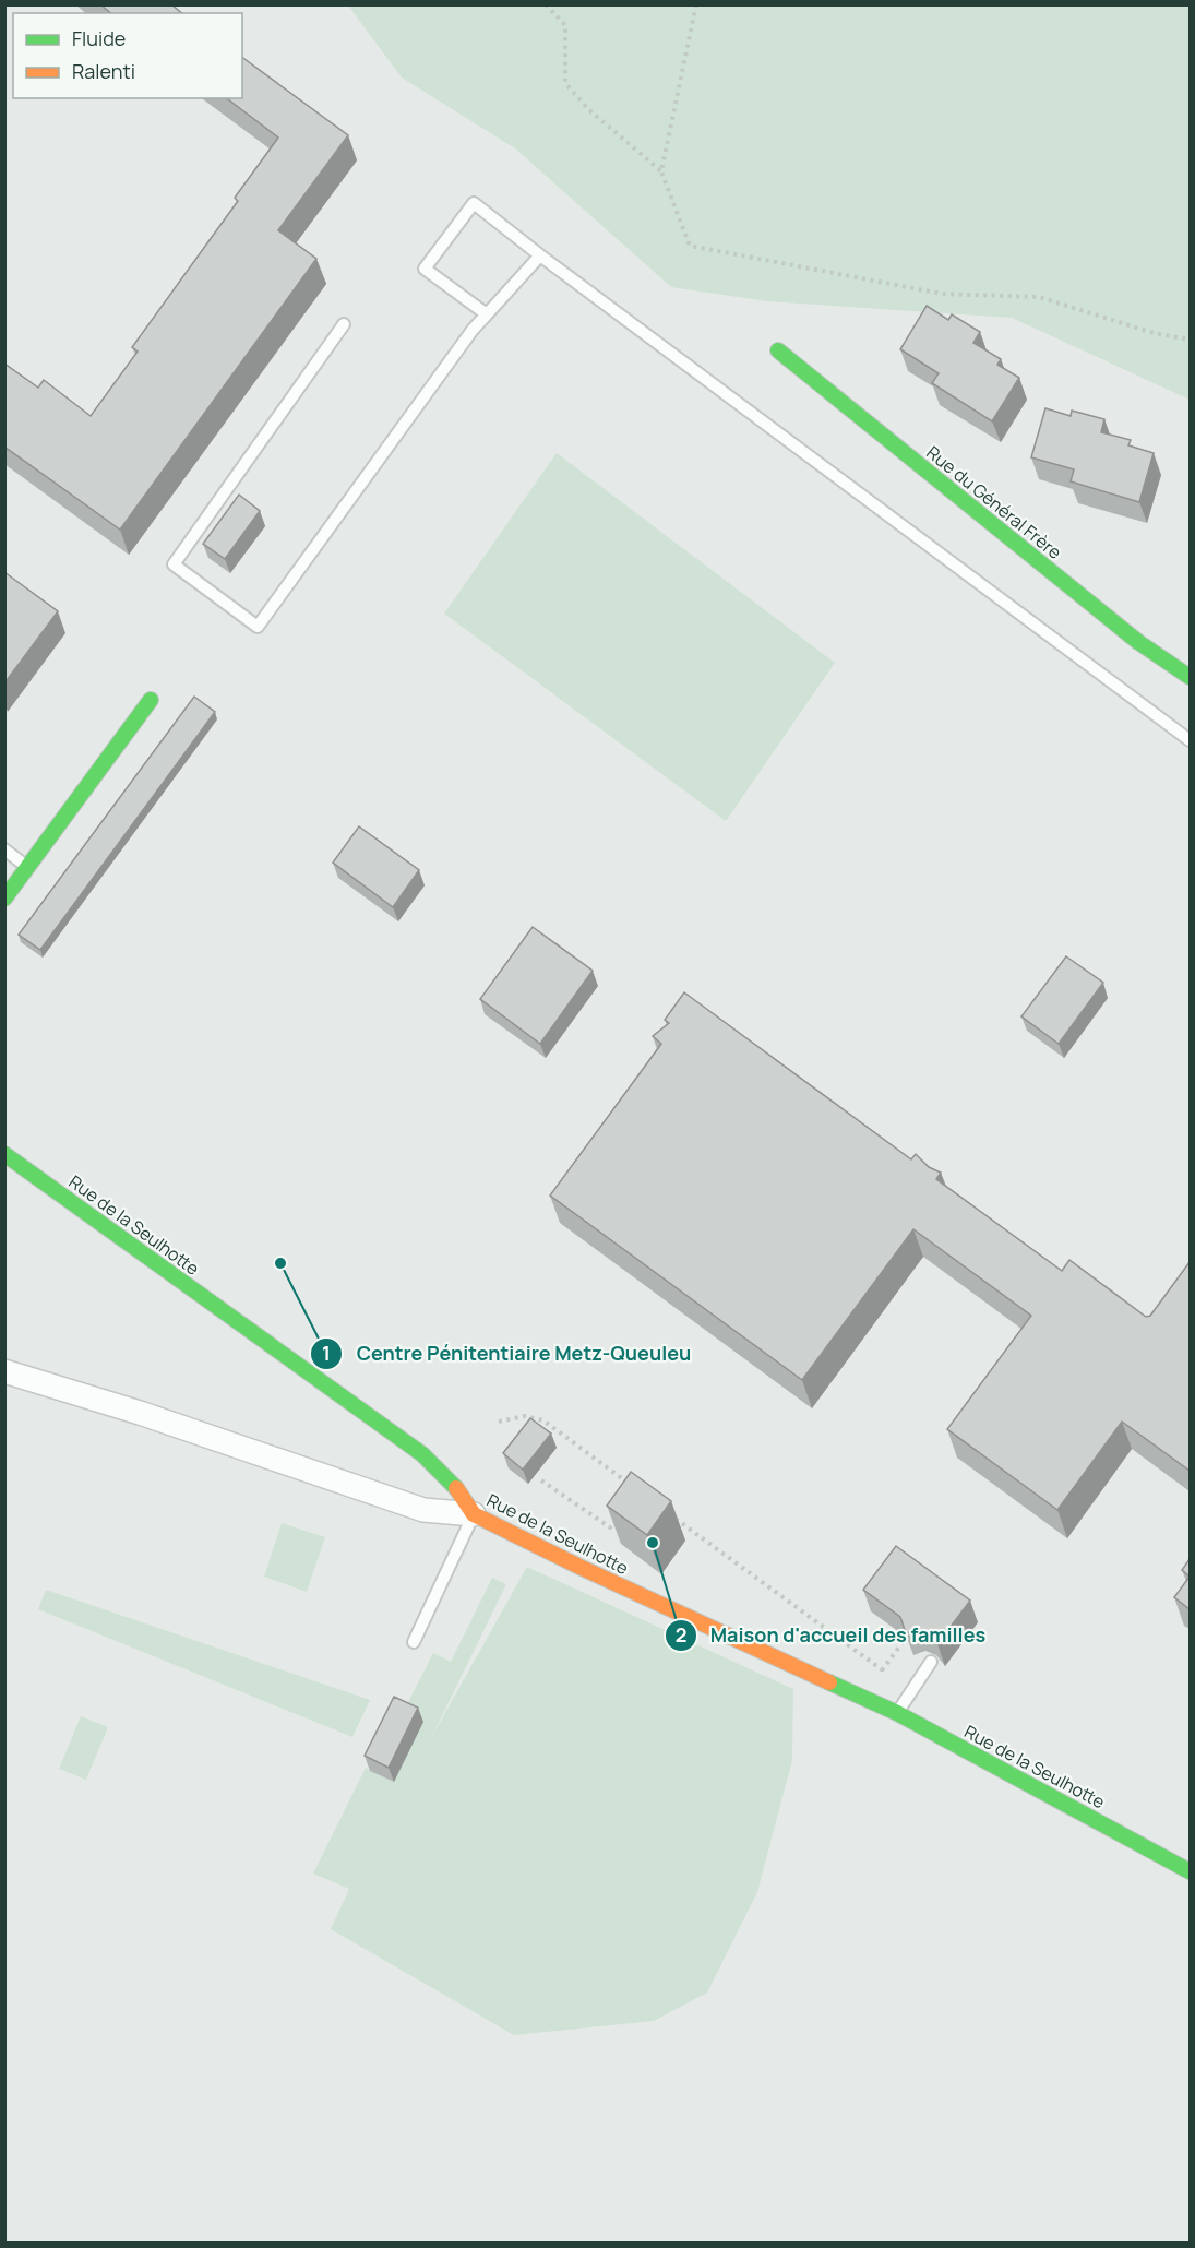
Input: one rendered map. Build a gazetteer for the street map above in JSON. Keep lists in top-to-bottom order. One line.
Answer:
{"streets":{"street":["Rue du Général Frère","Rue de la Seulhotte"]},"places":["Centre Pénitentiaire Metz-Queuleu","Maison d'accueil des familles"],"legend":["Fluide","Ralenti"]}
